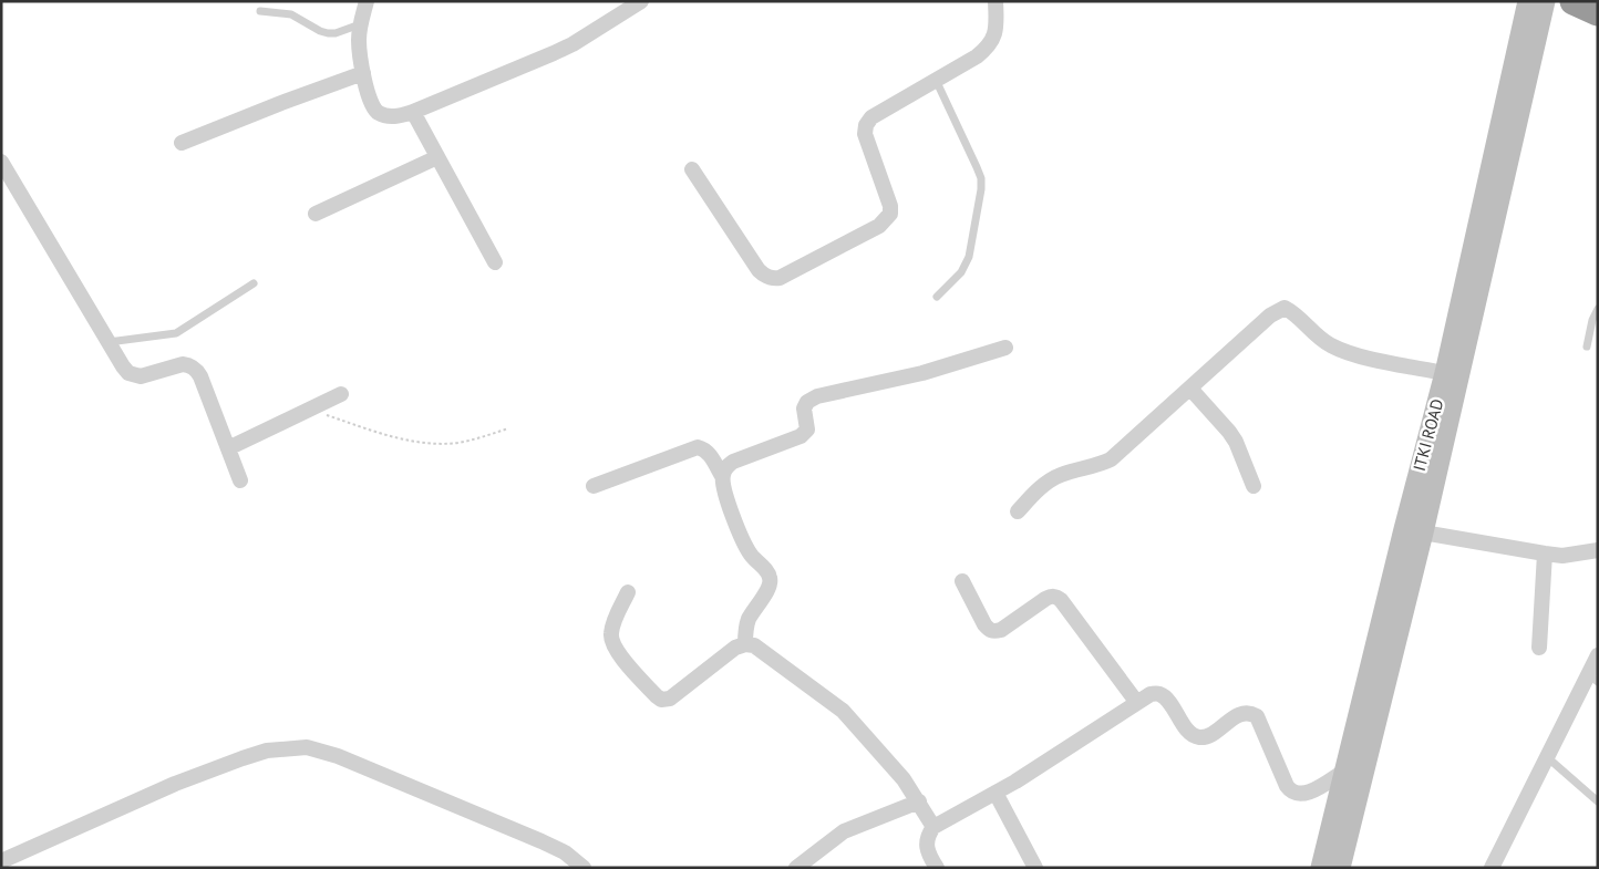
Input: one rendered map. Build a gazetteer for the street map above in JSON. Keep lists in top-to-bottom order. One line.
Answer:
{"streets":{"main road":["ITKI ROAD"]}}
